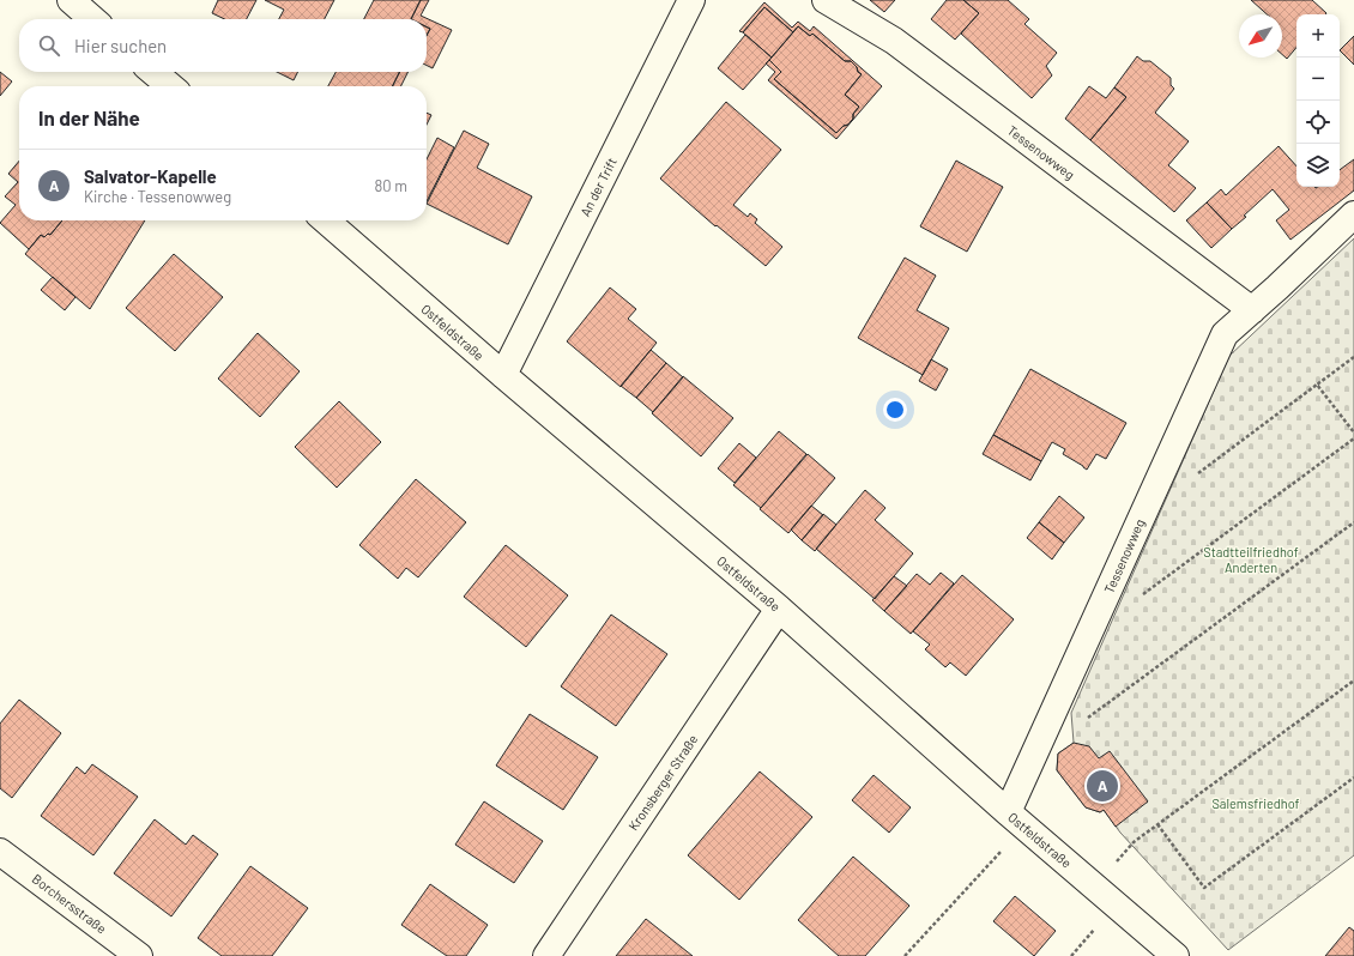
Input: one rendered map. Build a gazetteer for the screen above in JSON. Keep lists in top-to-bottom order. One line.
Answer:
{"streets":{"street":["Tessenowweg","An der Trift","Ostfeldstraße","Kronsberger Straße","Borchersstraße"]},"crossings":[["Tessenowweg","Ostfeldstraße"],["An der Trift","Ostfeldstraße"],["Ostfeldstraße","Kronsberger Straße"]],"parks":["Stadtteilfriedhof Anderten","Salemsfriedhof"],"north":"bottom left","page":{"map_buttons":["+","−"],"search":"Hier suchen","heading":"In der Nähe","list":[{"mark":"A","name":"Salvator-Kapelle","note":"Kirche · Tessenowweg","value":"80 m"}],"pins":"A"}}
